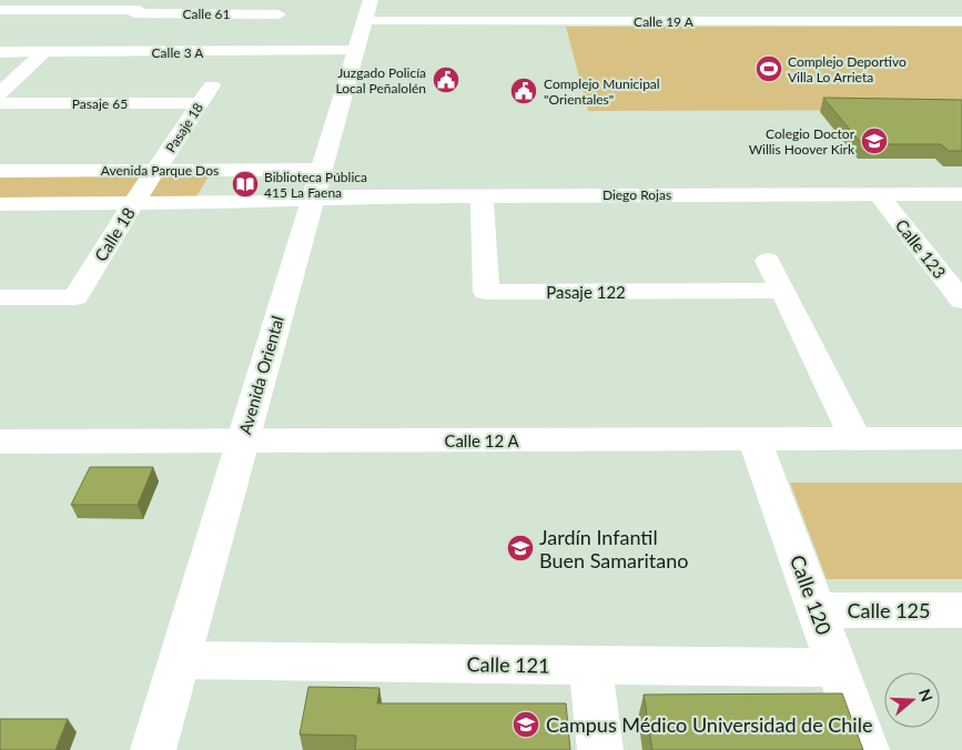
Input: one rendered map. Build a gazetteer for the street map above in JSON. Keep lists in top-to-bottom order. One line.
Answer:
{"streets":{"street":["Calle 61","Calle 19 A","Calle 3 A","Pasaje 65","Pasaje 18","Avenida Parque Dos","Diego Rojas","Calle 18","Calle 123","Pasaje 122","Avenida Oriental","Calle 12 A","Calle 120","Calle 125","Calle 121"]},"crossings":[["Calle 19 A","Avenida Oriental"],["Calle 3 A","Avenida Oriental"],["Pasaje 65","Pasaje 18"],["Pasaje 18","Avenida Parque Dos"],["Pasaje 18","Calle 18"],["Avenida Parque Dos","Calle 18"],["Avenida Parque Dos","Avenida Oriental"],["Diego Rojas","Calle 123"],["Diego Rojas","Pasaje 122"],["Diego Rojas","Avenida Oriental"],["Avenida Oriental","Calle 12 A"],["Avenida Oriental","Calle 121"],["Calle 12 A","Calle 120"],["Calle 120","Calle 125"],["Calle 120","Calle 121"]],"places":{"sports":["Complejo Deportivo Villa Lo Arrieta"],"public building":["Juzgado Policía Local Peñalolén","Complejo Municipal \"Orientales\""],"school or university":["Colegio Doctor Willis Hoover Kirk","Jardín Infantil Buen Samaritano","Campus Médico Universidad de Chile"],"library":["Biblioteca Pública 415 La Faena"]},"north":"right"}
